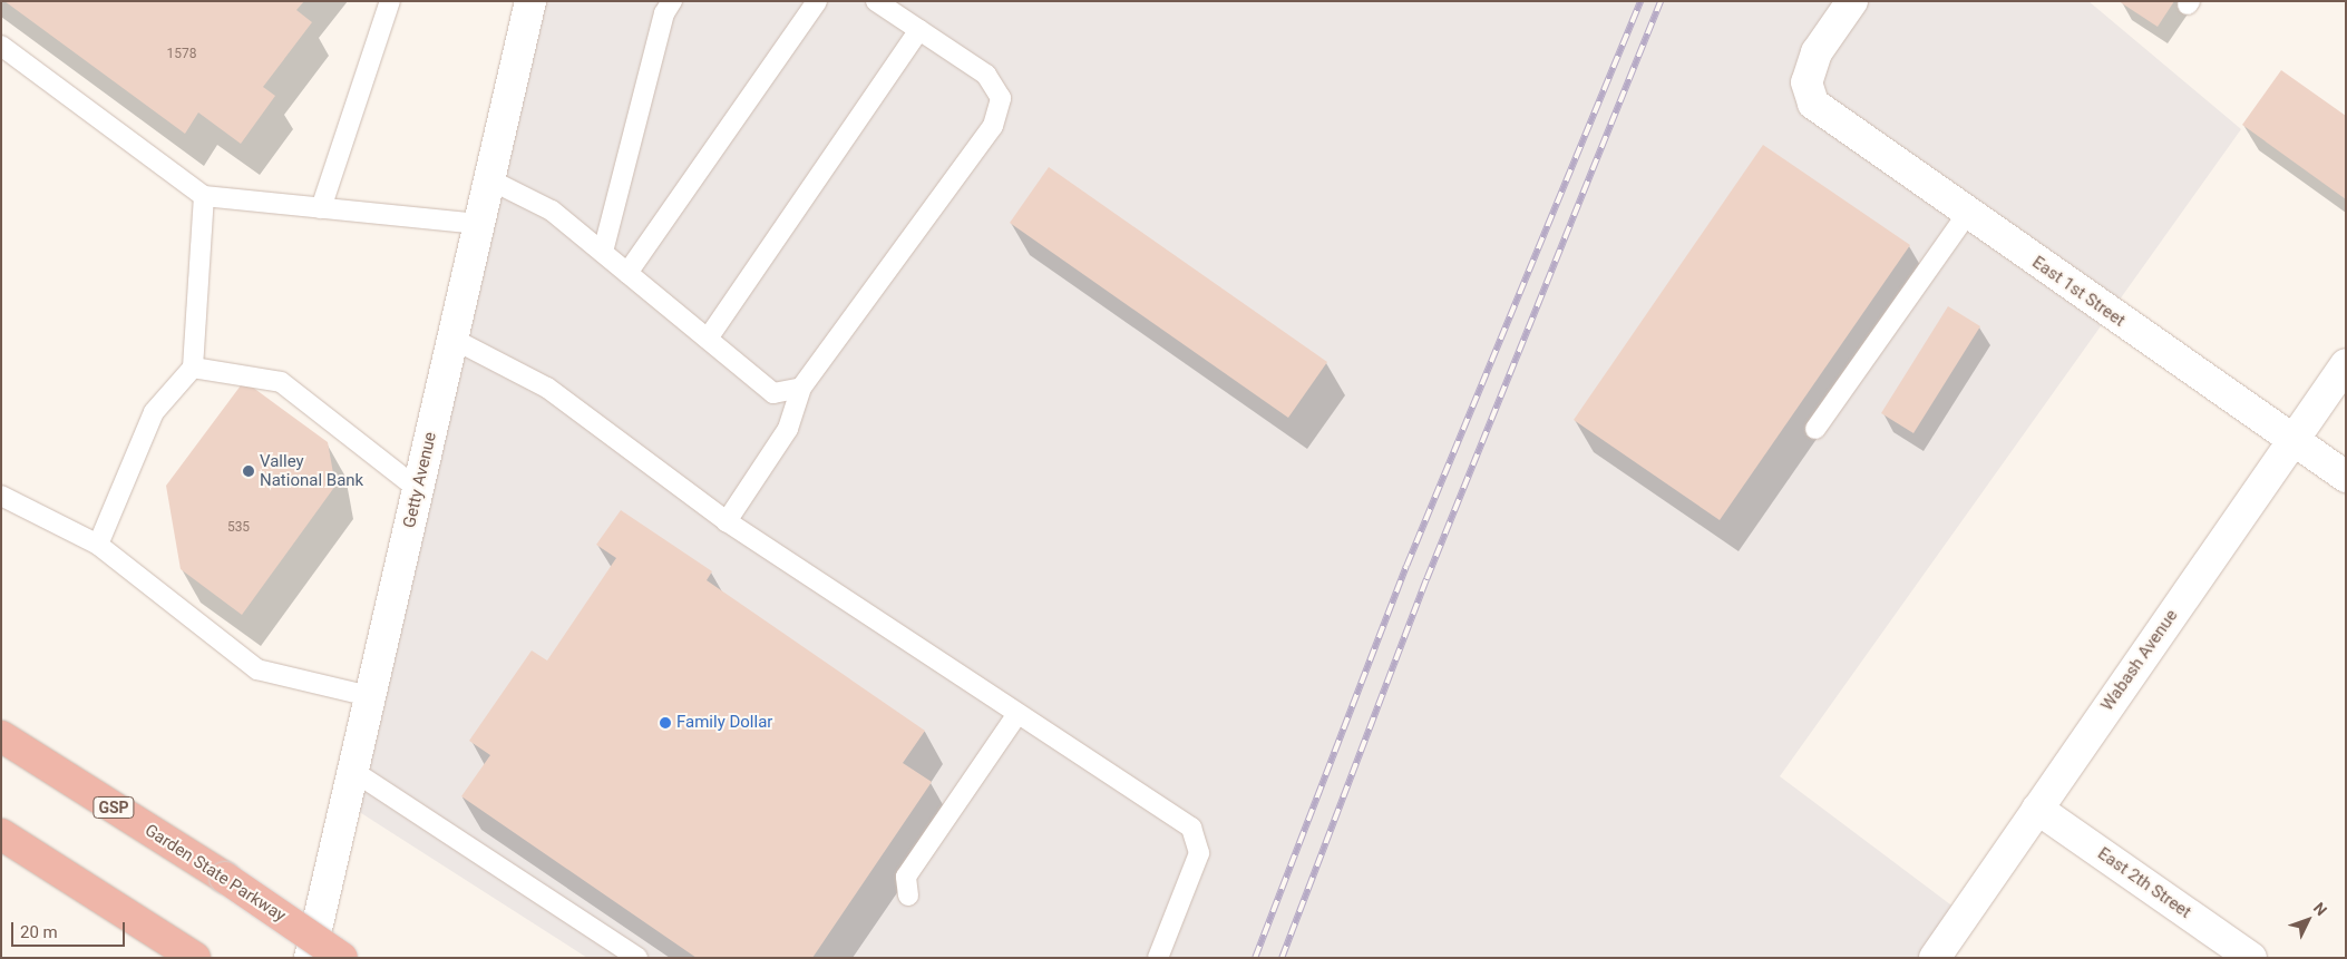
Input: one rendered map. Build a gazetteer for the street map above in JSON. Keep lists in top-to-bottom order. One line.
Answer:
{"streets":{"highway":["GSP","Garden State Parkway"],"street":["East 1st Street","Getty Avenue","Wabash Avenue","East 2th Street"]},"crossings":[["East 1st Street","Wabash Avenue"],["Wabash Avenue","East 2th Street"]],"places":["Valley National Bank","Family Dollar"],"house_numbers":["1578","535"],"scale_bar":"20 m","north":"top right"}
